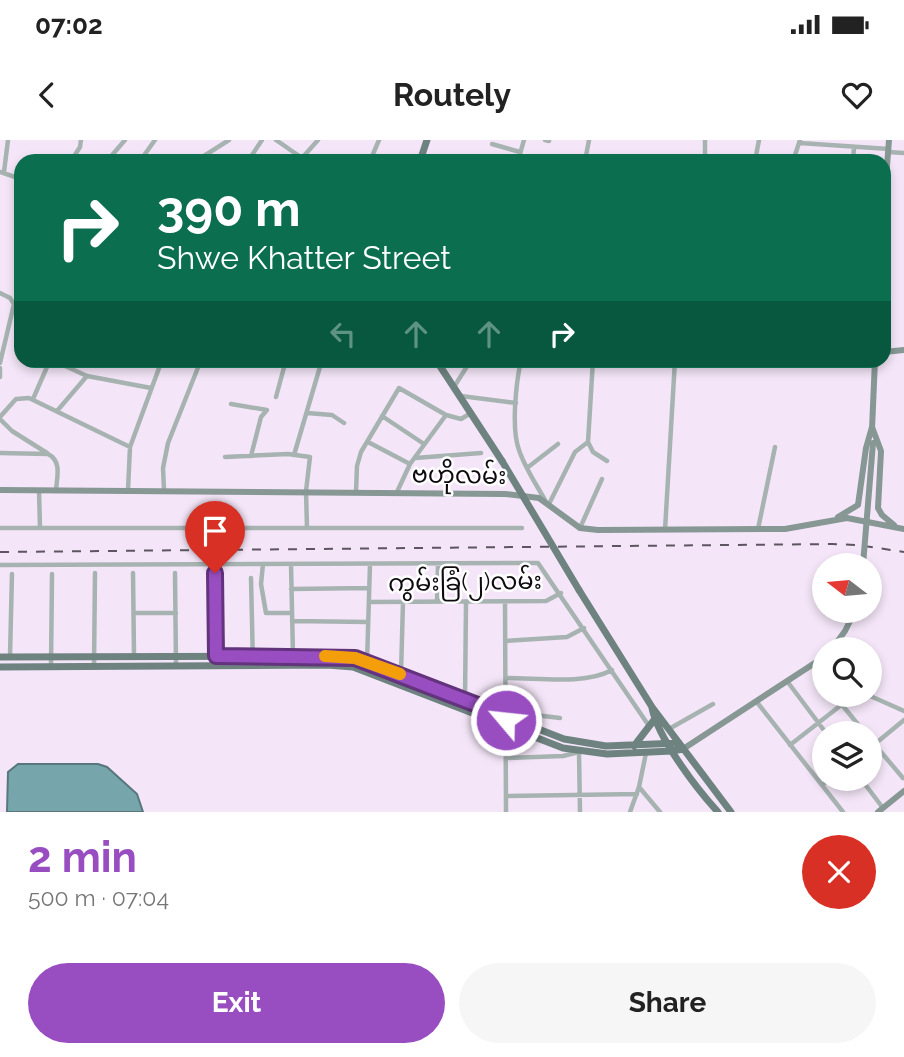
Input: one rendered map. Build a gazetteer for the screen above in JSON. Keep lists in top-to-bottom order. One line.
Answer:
{"streets":{"main road":["ဗဟိုလမ်း"],"street":["ကွမ်းခြံ(၂)လမ်း"]},"north":"left","page":{"status":"07:02","header":"Routely","turn":["390 m","Shwe Khatter Street"],"heading":["2 min","500 m · 07:04"],"buttons":["Exit","Share"]}}
